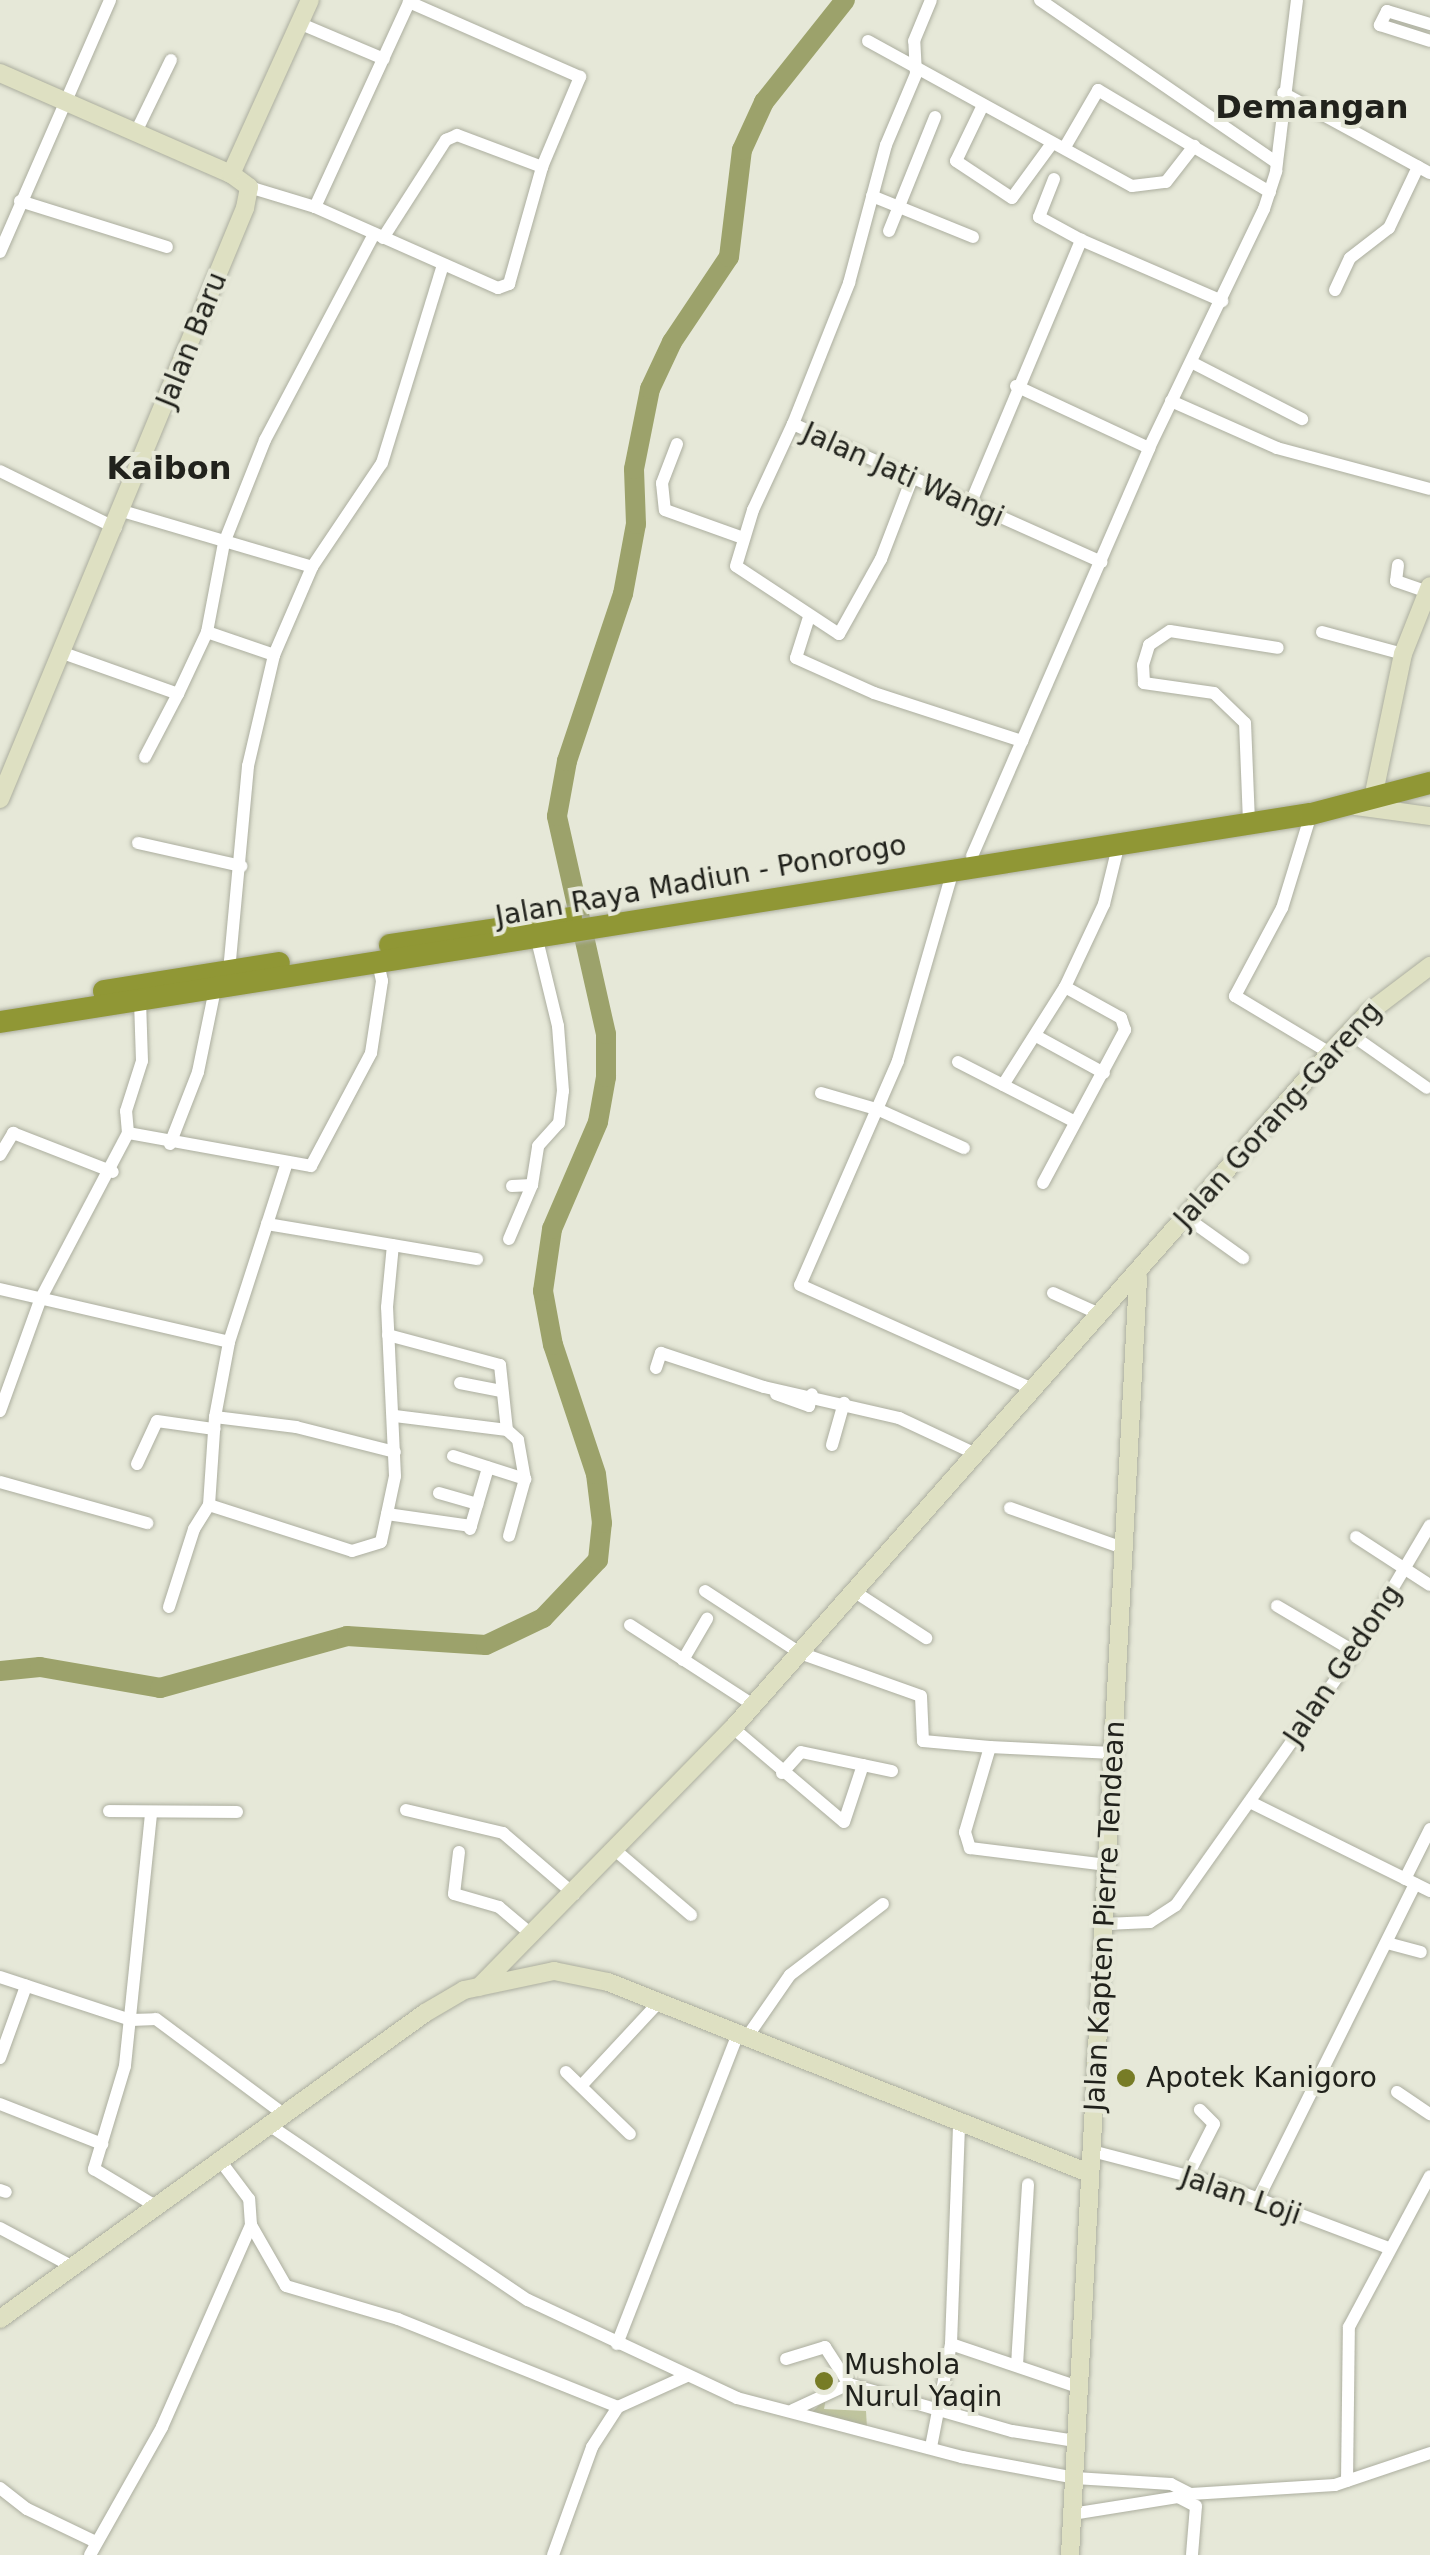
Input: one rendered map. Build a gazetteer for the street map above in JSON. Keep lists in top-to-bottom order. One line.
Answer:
{"streets":{"highway":["Jalan Raya Madiun - Ponorogo"],"street":["Jalan Baru","Jalan Jati Wangi","Jalan Gorang-Gareng","Jalan Gedong","Jalan Kapten Pierre Tendean","Jalan Loji"]},"crossings":[["Jalan Gorang-Gareng","Jalan Kapten Pierre Tendean"],["Jalan Gedong","Jalan Kapten Pierre Tendean"],["Jalan Kapten Pierre Tendean","Jalan Loji"]],"districts":["Demangan","Kaibon"],"places":["Apotek Kanigoro","Mushola Nurul Yaqin"]}
